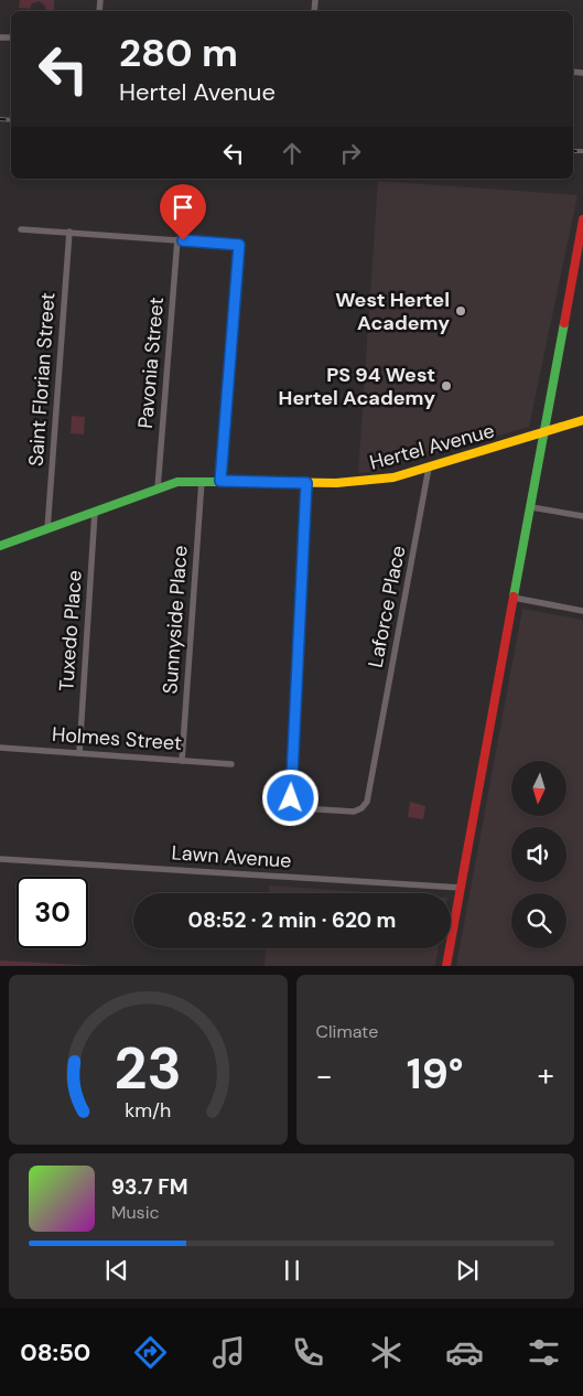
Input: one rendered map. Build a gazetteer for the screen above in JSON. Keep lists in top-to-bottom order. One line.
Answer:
{"streets":{"main road":["Hertel Avenue"],"street":["Pavonia Street","Saint Florian Street","Laforce Place","Sunnyside Place","Tuxedo Place","Holmes Street","Lawn Avenue"]},"crossings":[["Pavonia Street","Hertel Avenue"],["Saint Florian Street","Hertel Avenue"],["Hertel Avenue","Laforce Place"],["Hertel Avenue","Sunnyside Place"],["Hertel Avenue","Tuxedo Place"],["Sunnyside Place","Holmes Street"],["Tuxedo Place","Holmes Street"]],"places":["West Hertel Academy","PS 94 West Hertel Academy"],"north":"bottom","page":{"turn":["280 m","Hertel Avenue"],"limit":"30","trip":"08:52 · 2 min · 620 m","tile":"Climate","heat":["−","19°","+"],"song":["93.7 FM","Music"],"tabs":"08:50","gauge":["23","km/h"]}}
